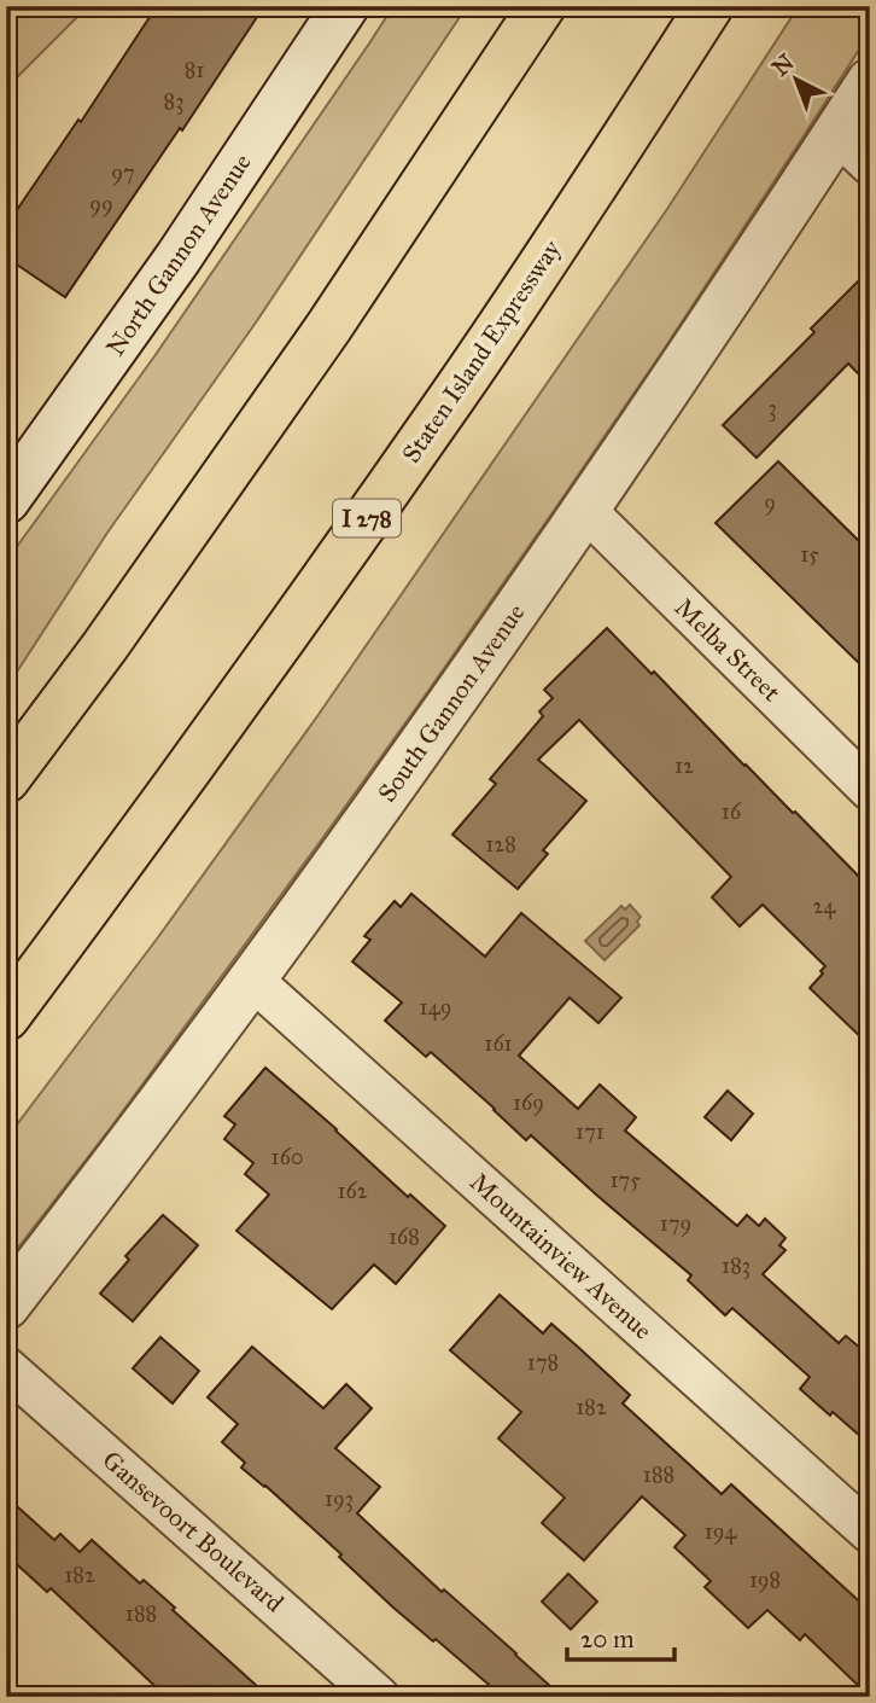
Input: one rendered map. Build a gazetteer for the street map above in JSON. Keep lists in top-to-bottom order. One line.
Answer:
{"streets":{"highway":["Staten Island Expressway","I 278"],"street":["North Gannon Avenue","Melba Street","South Gannon Avenue","Mountainview Avenue","Gansevoort Boulevard"]},"crossings":[["Melba Street","South Gannon Avenue"],["South Gannon Avenue","Mountainview Avenue"]],"house_numbers":["81","83","97","99","3","9","15","12","16","128","24","149","161","169","171","160","175","162","179","168","183","178","182","188","193","194","182","198","188"],"scale_bar":"20 m","north":"top left"}
